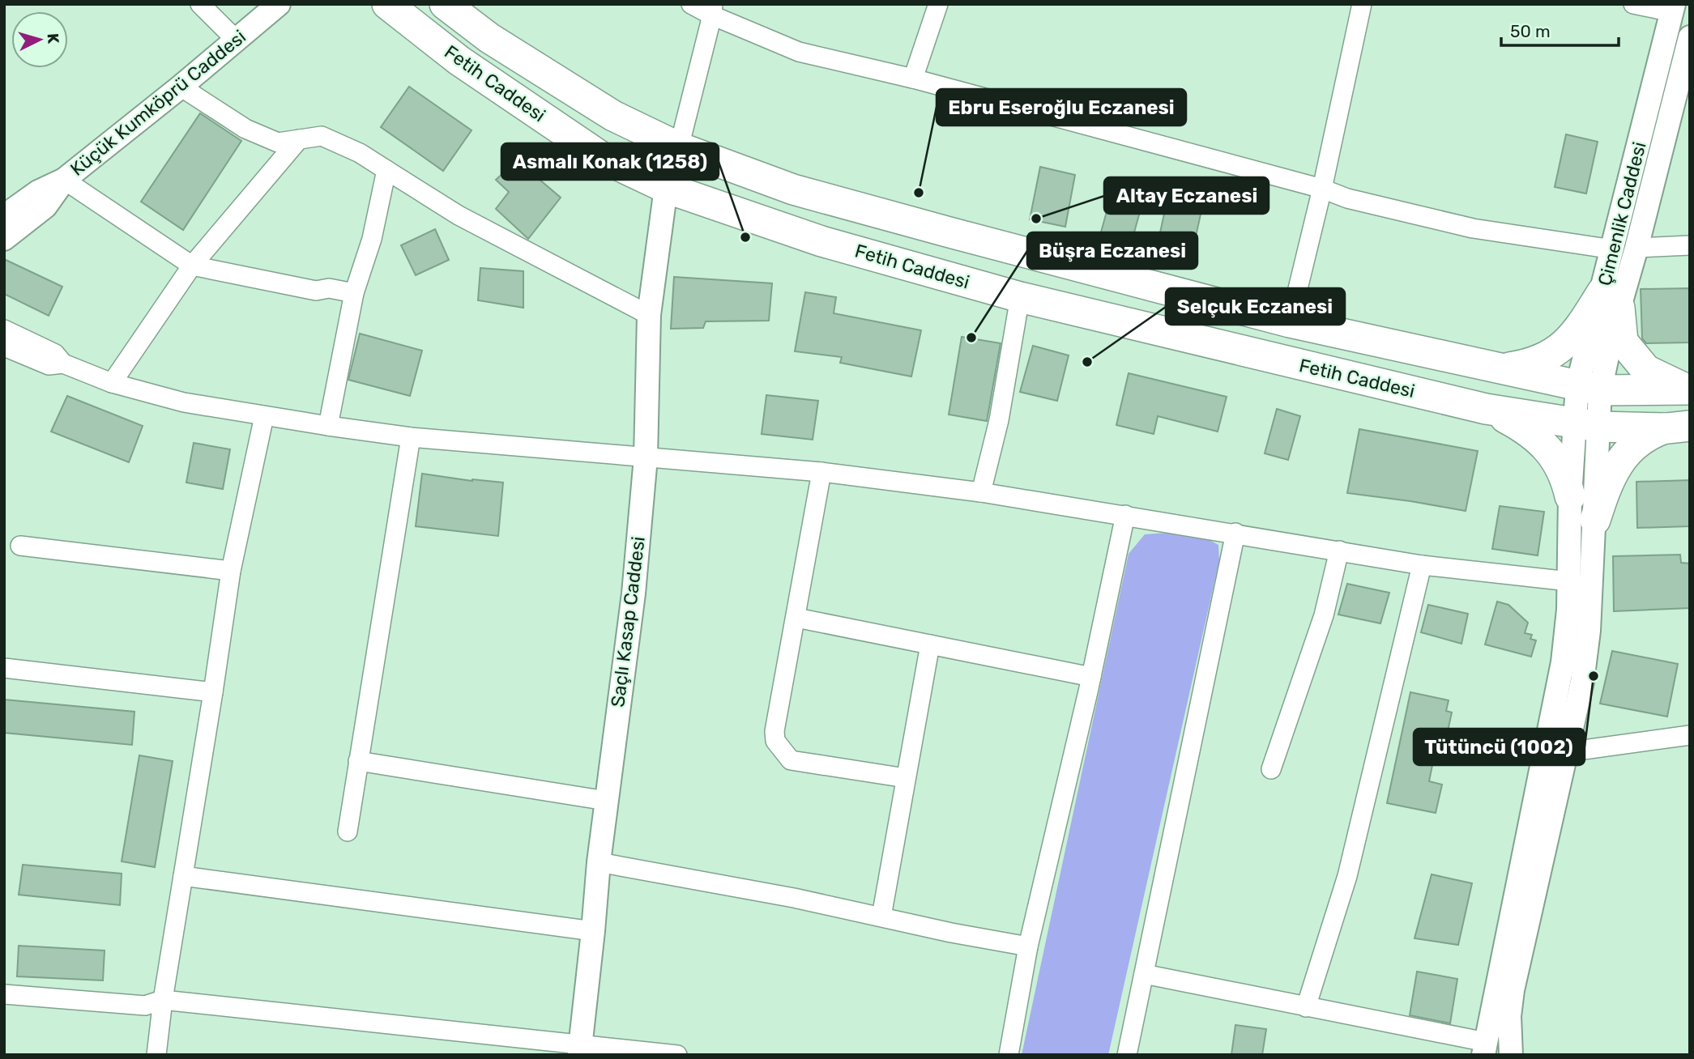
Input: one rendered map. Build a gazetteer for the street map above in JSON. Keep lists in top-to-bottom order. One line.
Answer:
{"streets":{"main road":["Fetih Caddesi"],"street":["Küçük Kumköprü Caddesi","Çimenlik Caddesi","Saçlı Kasap Caddesi"]},"crossings":[["Fetih Caddesi","Çimenlik Caddesi"],["Fetih Caddesi","Saçlı Kasap Caddesi"]],"places":["Ebru Eseroğlu Eczanesi","Altay Eczanesi","Asmalı Konak (1258)","Büşra Eczanesi","Selçuk Eczanesi","Tütüncü (1002)"],"scale_bar":"50 m","north":"right"}
